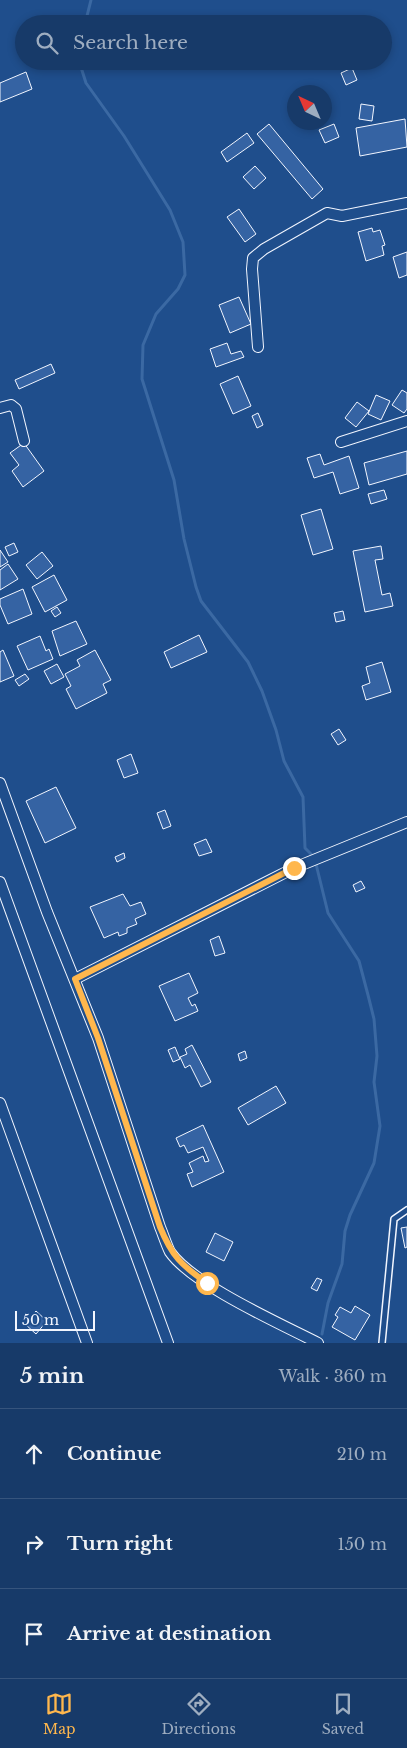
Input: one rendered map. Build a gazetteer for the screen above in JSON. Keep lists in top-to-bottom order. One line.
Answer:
{"scale_bar":"50 m","north":"top left","page":{"search":"Search here","scale":"50 m","heading":["5 min","Walk · 360 m"],"list":[["Continue","210 m"],["Turn right","150 m"],"Arrive at destination"],"nav":["Map","Directions","Saved"]}}
